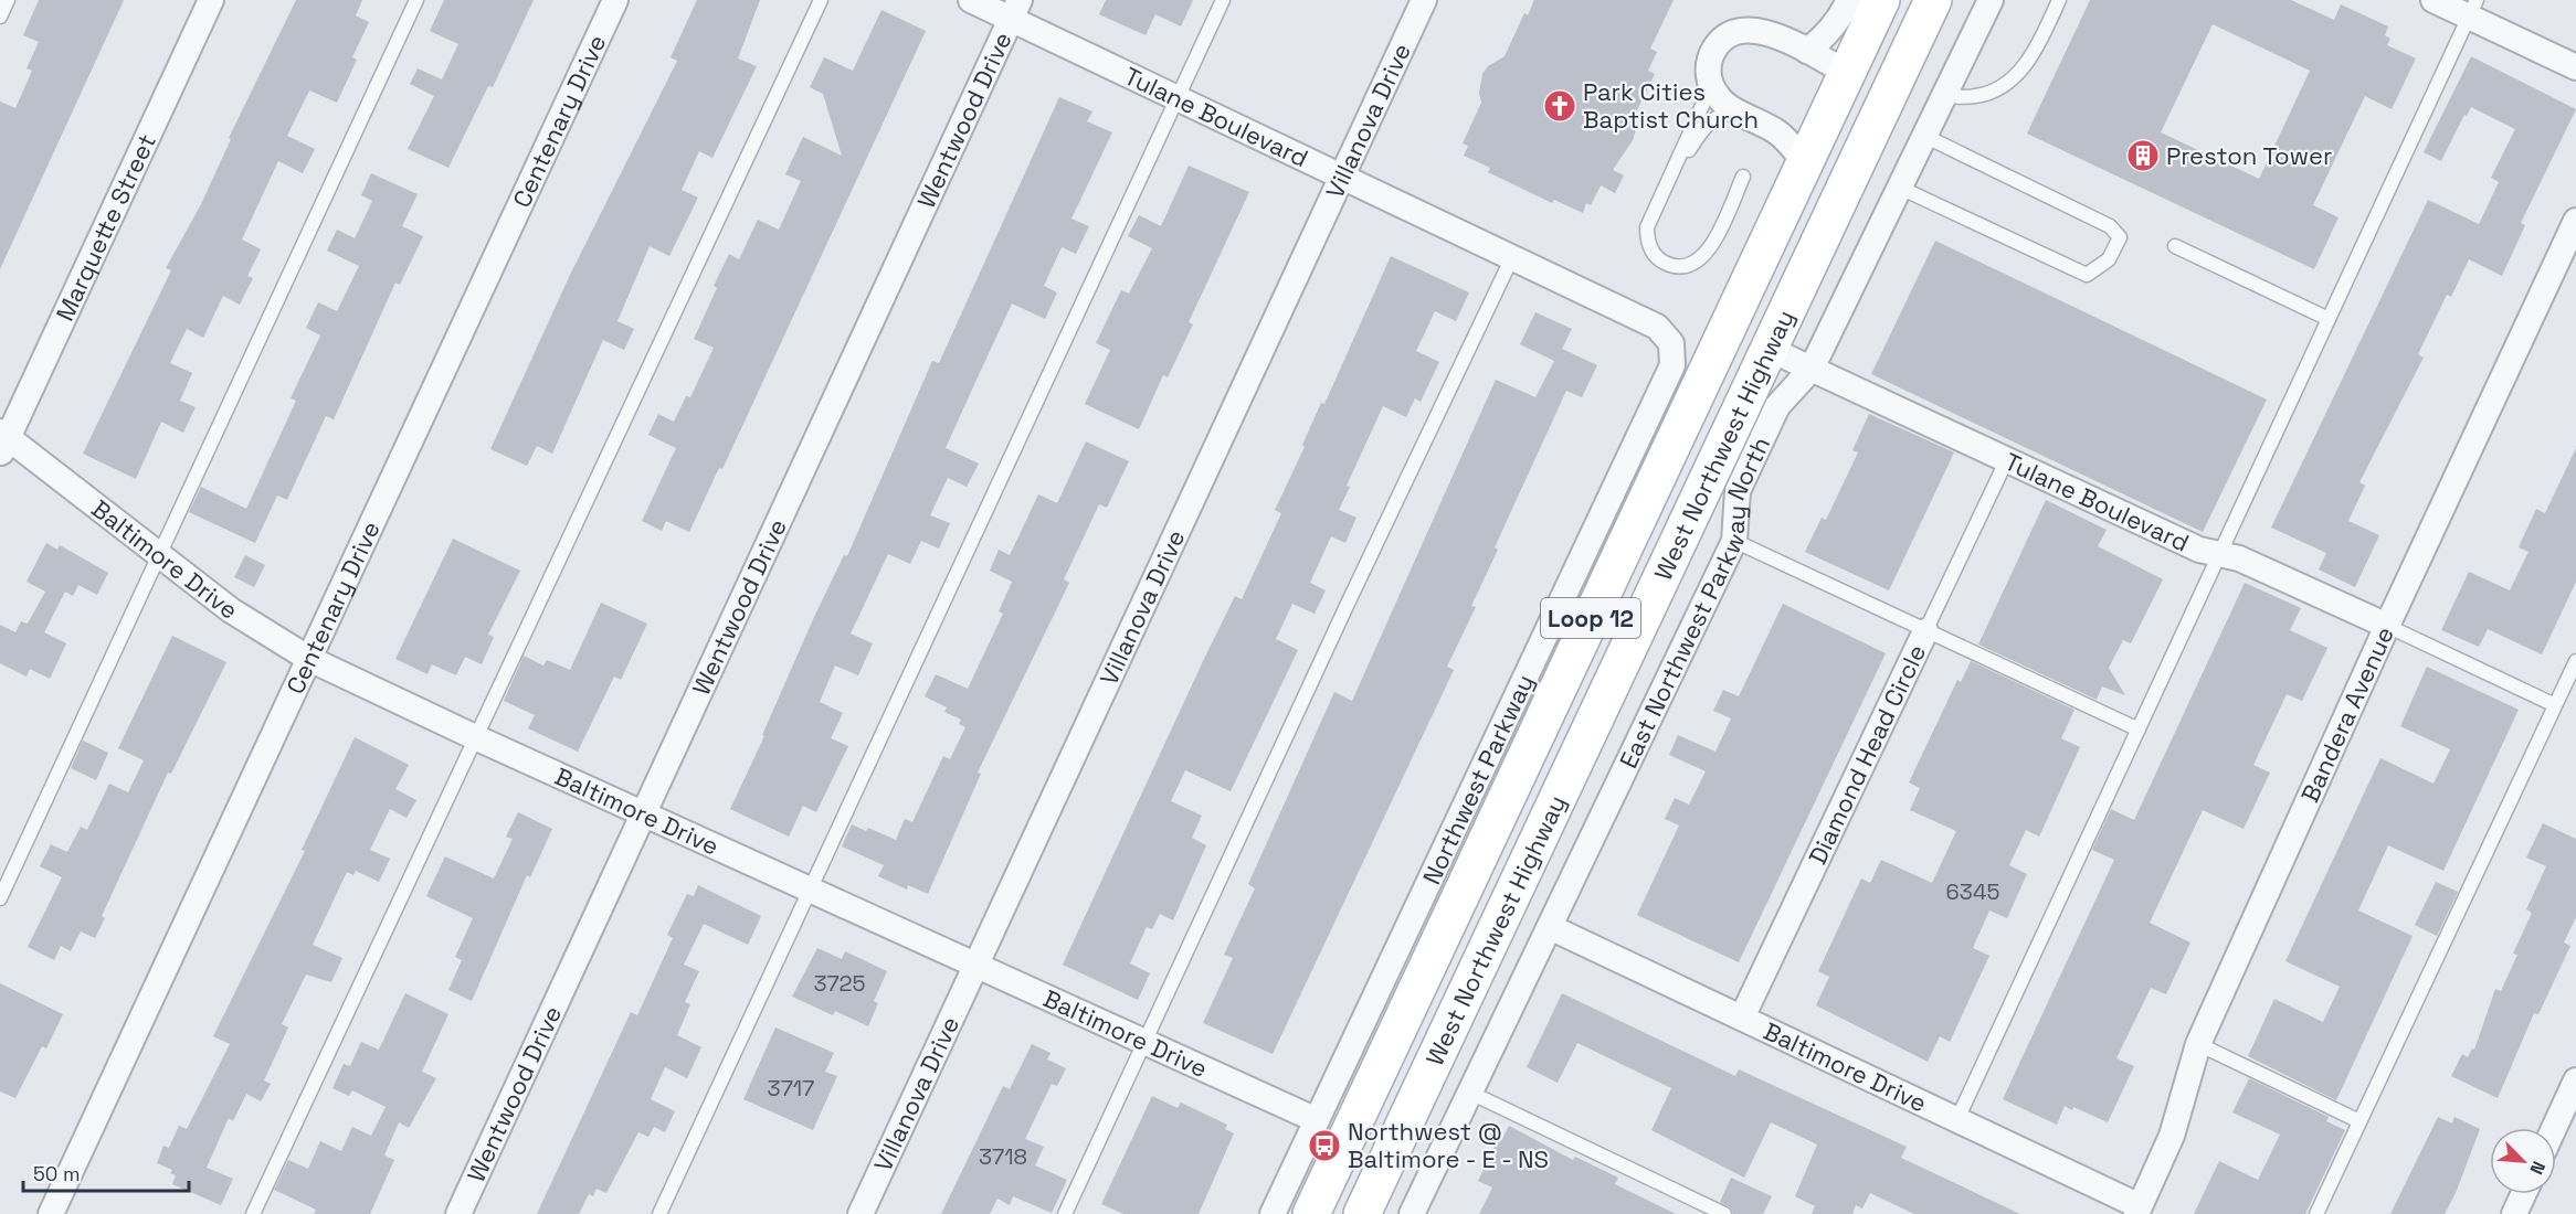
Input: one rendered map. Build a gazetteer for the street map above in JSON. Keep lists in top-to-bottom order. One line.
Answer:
{"streets":{"main road":["West Northwest Highway","Loop 12"],"street":["Tulane Boulevard","Centenary Drive","Wentwood Drive","Villanova Drive","Marquette Street","Baltimore Drive","East Northwest Parkway North","Bandera Avenue","Diamond Head Circle","Northwest Parkway"]},"crossings":[["Tulane Boulevard","Wentwood Drive"],["Tulane Boulevard","Villanova Drive"],["Tulane Boulevard","West Northwest Highway"],["Tulane Boulevard","East Northwest Parkway North"],["Tulane Boulevard","Bandera Avenue"],["Tulane Boulevard","Northwest Parkway"],["Centenary Drive","Baltimore Drive"],["Wentwood Drive","Baltimore Drive"],["Villanova Drive","Baltimore Drive"],["Marquette Street","Baltimore Drive"],["Baltimore Drive","East Northwest Parkway North"],["Baltimore Drive","Bandera Avenue"],["Baltimore Drive","Diamond Head Circle"],["Baltimore Drive","Northwest Parkway"]],"places":{"church":["Park Cities Baptist Church"],"building":["Preston Tower"],"bus stop":["Northwest @ Baltimore - E - NS"]},"house_numbers":["6345","3725","3717","3718"],"scale_bar":"50 m","north":"bottom right"}
